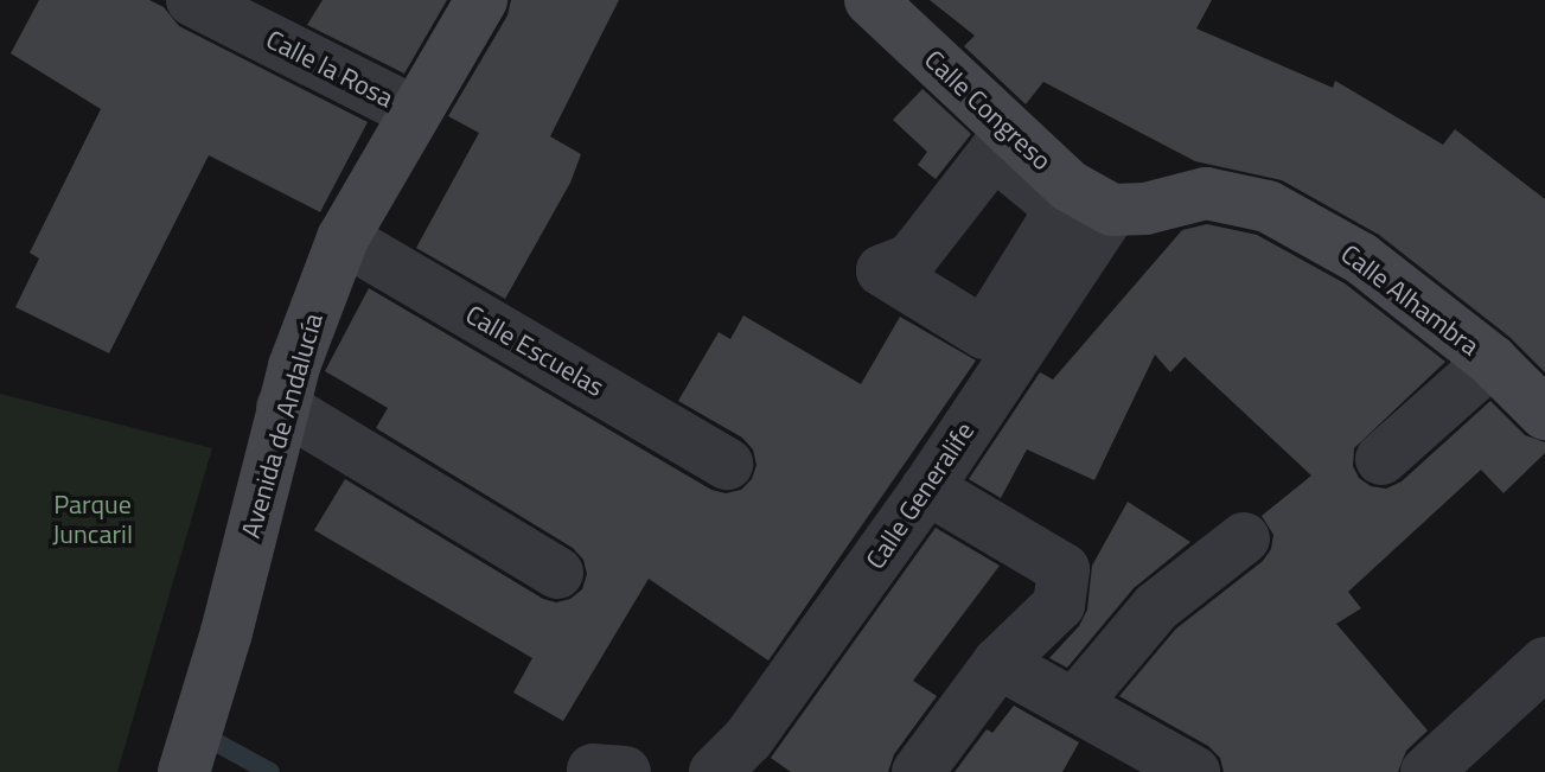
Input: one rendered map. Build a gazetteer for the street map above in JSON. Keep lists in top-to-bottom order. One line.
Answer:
{"streets":{"street":["Calle la Rosa","Calle Congreso","Calle Alhambra","Calle Escuelas","Avenida de Andalucía","Calle Generalife"]},"crossings":[["Calle la Rosa","Avenida de Andalucía"],["Calle Congreso","Calle Alhambra"],["Calle Congreso","Calle Generalife"],["Calle Alhambra","Calle Generalife"],["Calle Escuelas","Avenida de Andalucía"]],"parks":["Parque Juncaril"]}
